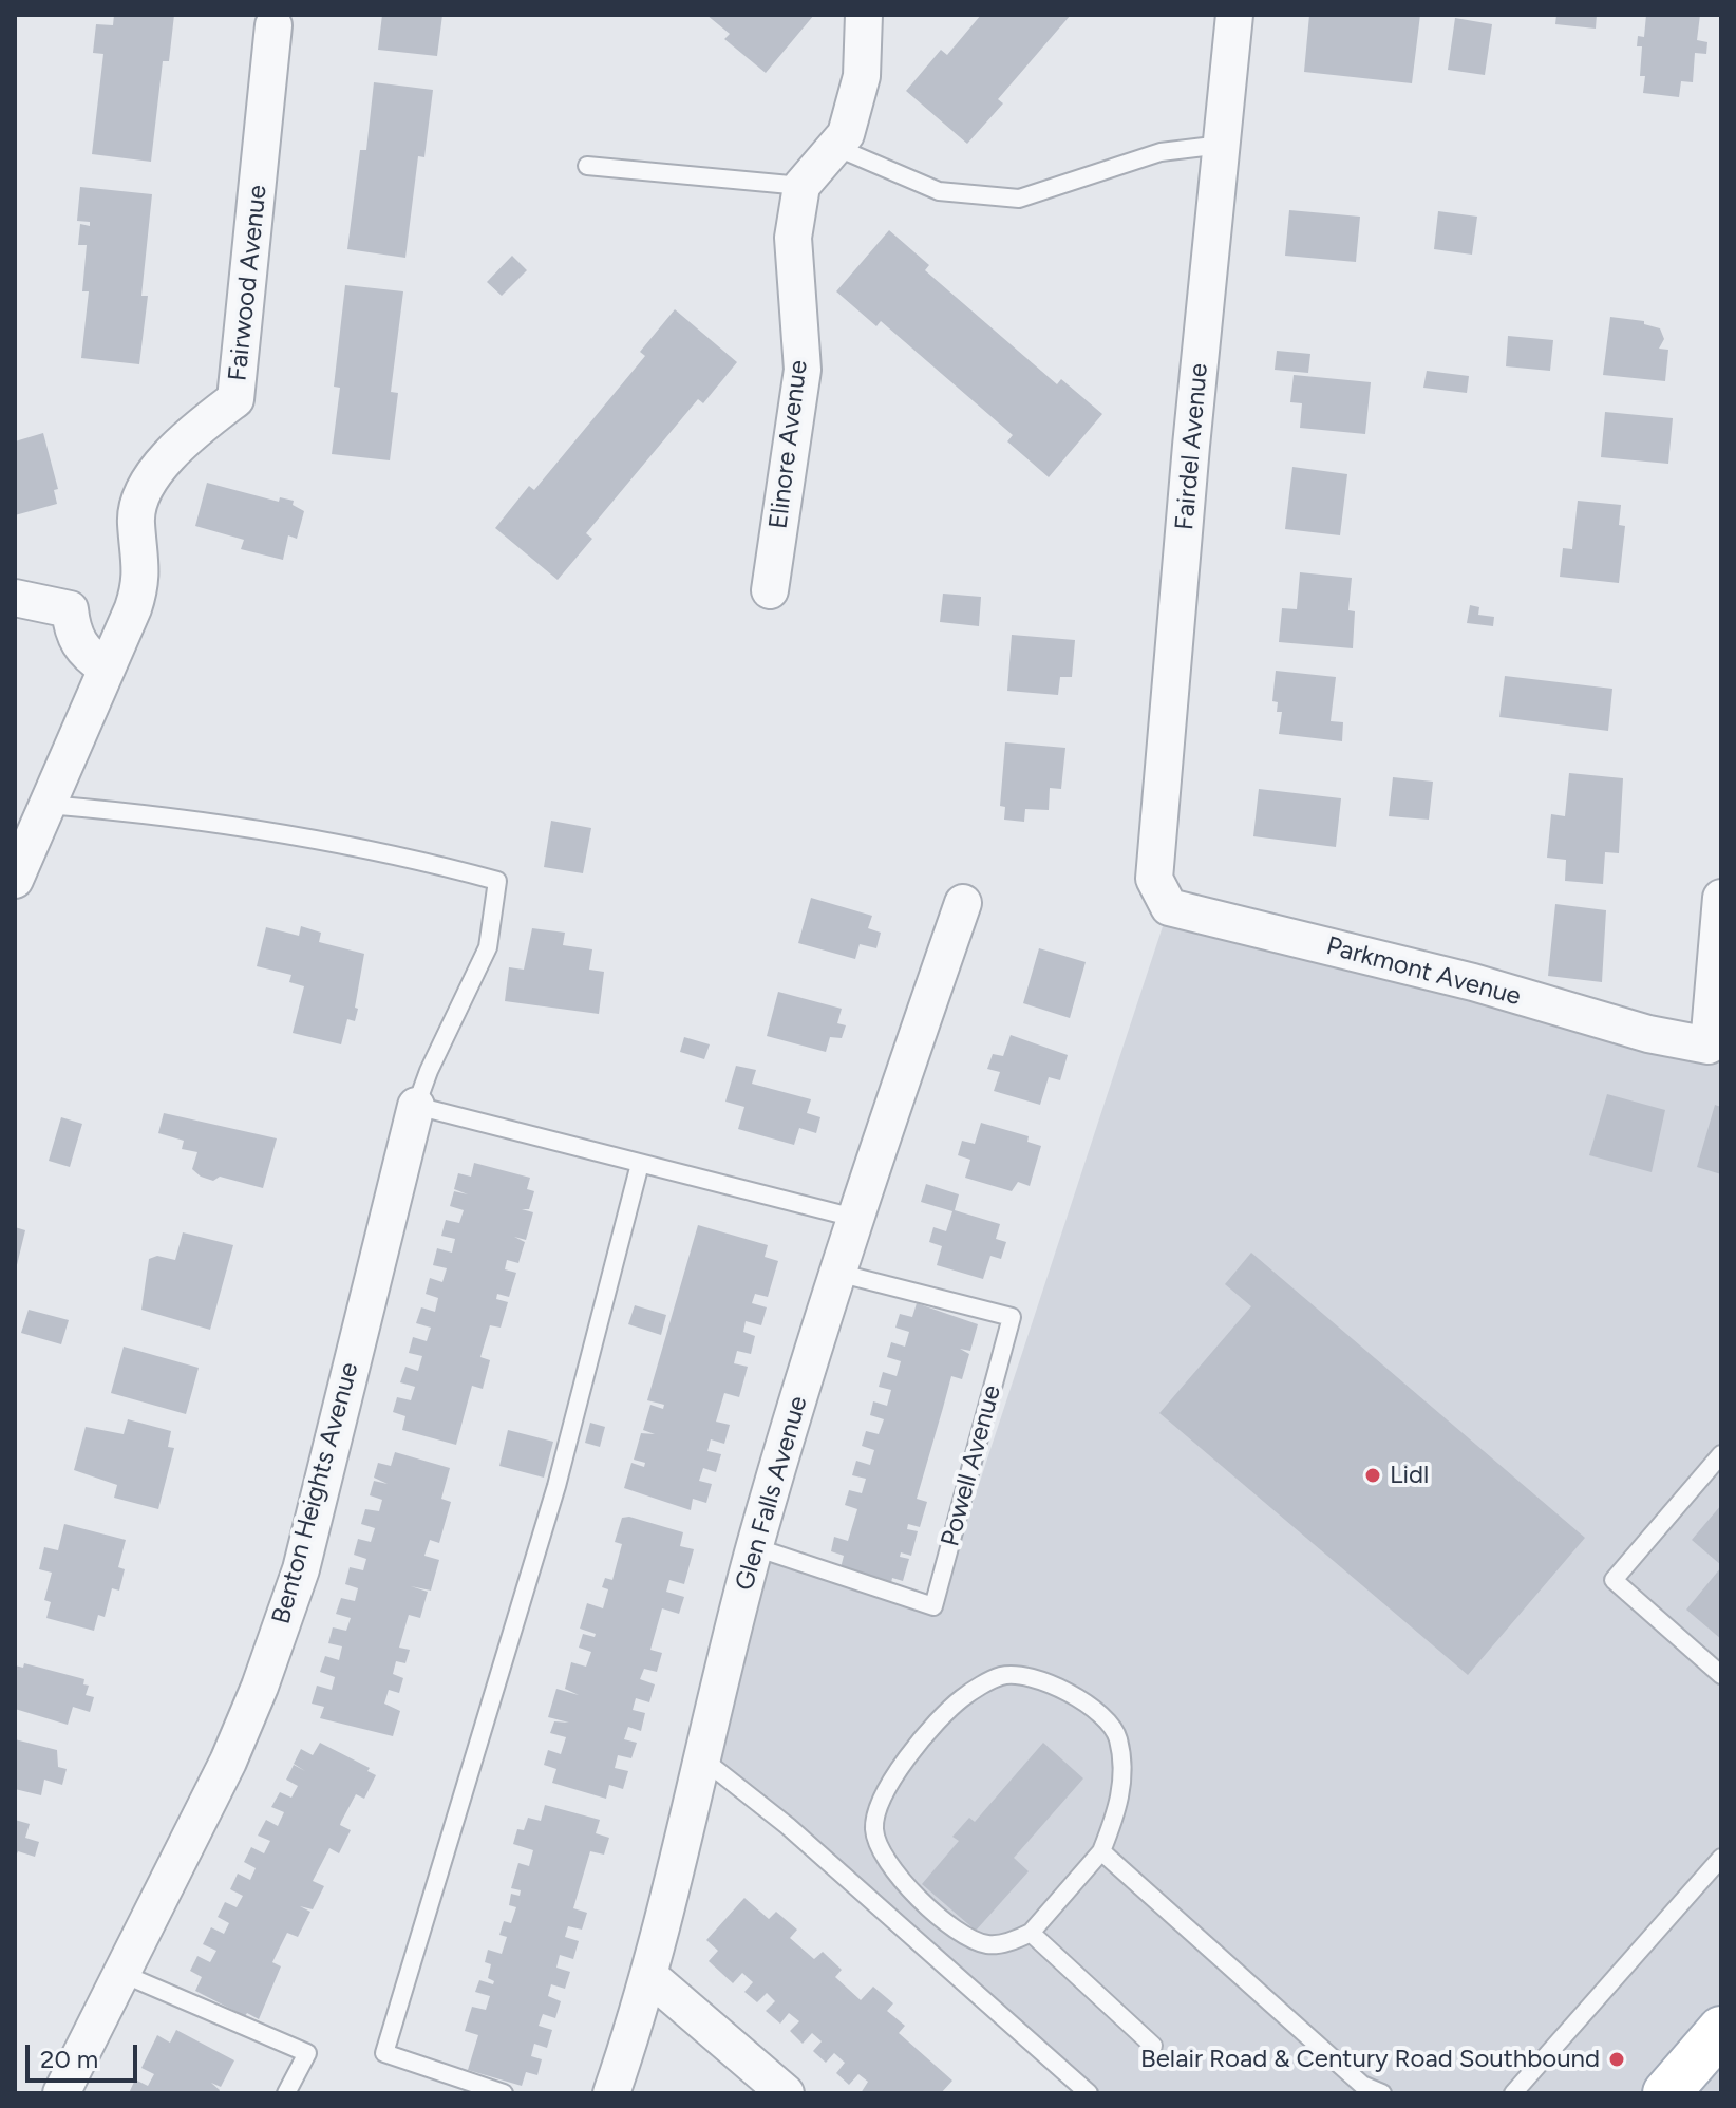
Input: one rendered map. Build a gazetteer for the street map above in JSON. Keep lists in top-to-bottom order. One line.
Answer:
{"streets":{"street":["Fairwood Avenue","Elinore Avenue","Fairdel Avenue","Parkmont Avenue","Benton Heights Avenue","Glen Falls Avenue"],"lane":["Powell Avenue"]},"crossings":[["Fairdel Avenue","Parkmont Avenue"],["Powell Avenue","Glen Falls Avenue"]],"places":["Lidl","Belair Road & Century Road Southbound"],"scale_bar":"20 m"}
